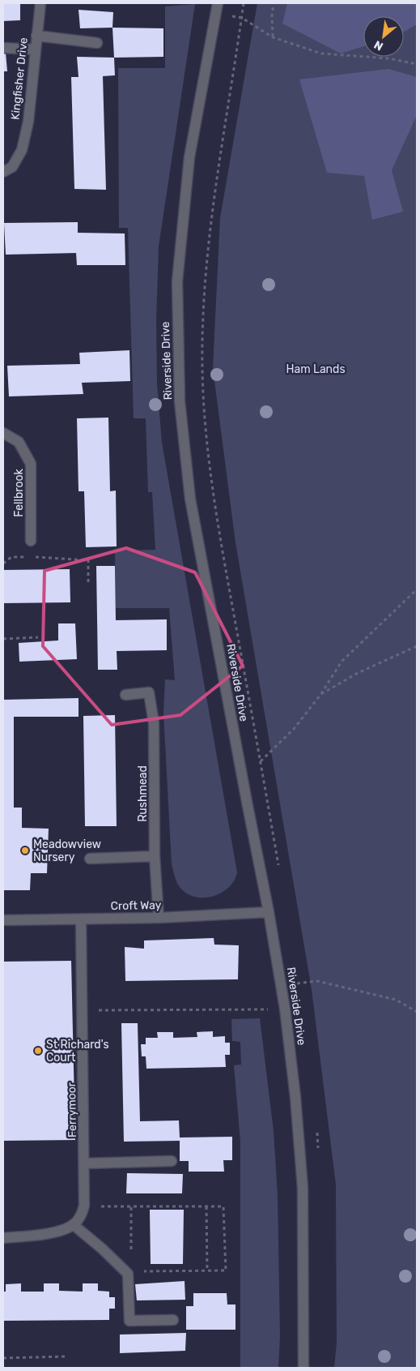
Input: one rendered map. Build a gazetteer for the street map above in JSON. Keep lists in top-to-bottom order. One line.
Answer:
{"streets":{"street":["Kingfisher Drive","Riverside Drive","Fellbrook","Rushmead","Croft Way","Ferrymoor"]},"crossings":[["Riverside Drive","Croft Way"],["Rushmead","Croft Way"],["Croft Way","Ferrymoor"]],"parks":["Ham Lands"],"places":["Meadowview Nursery","St Richard's Court"],"north":"bottom left"}
